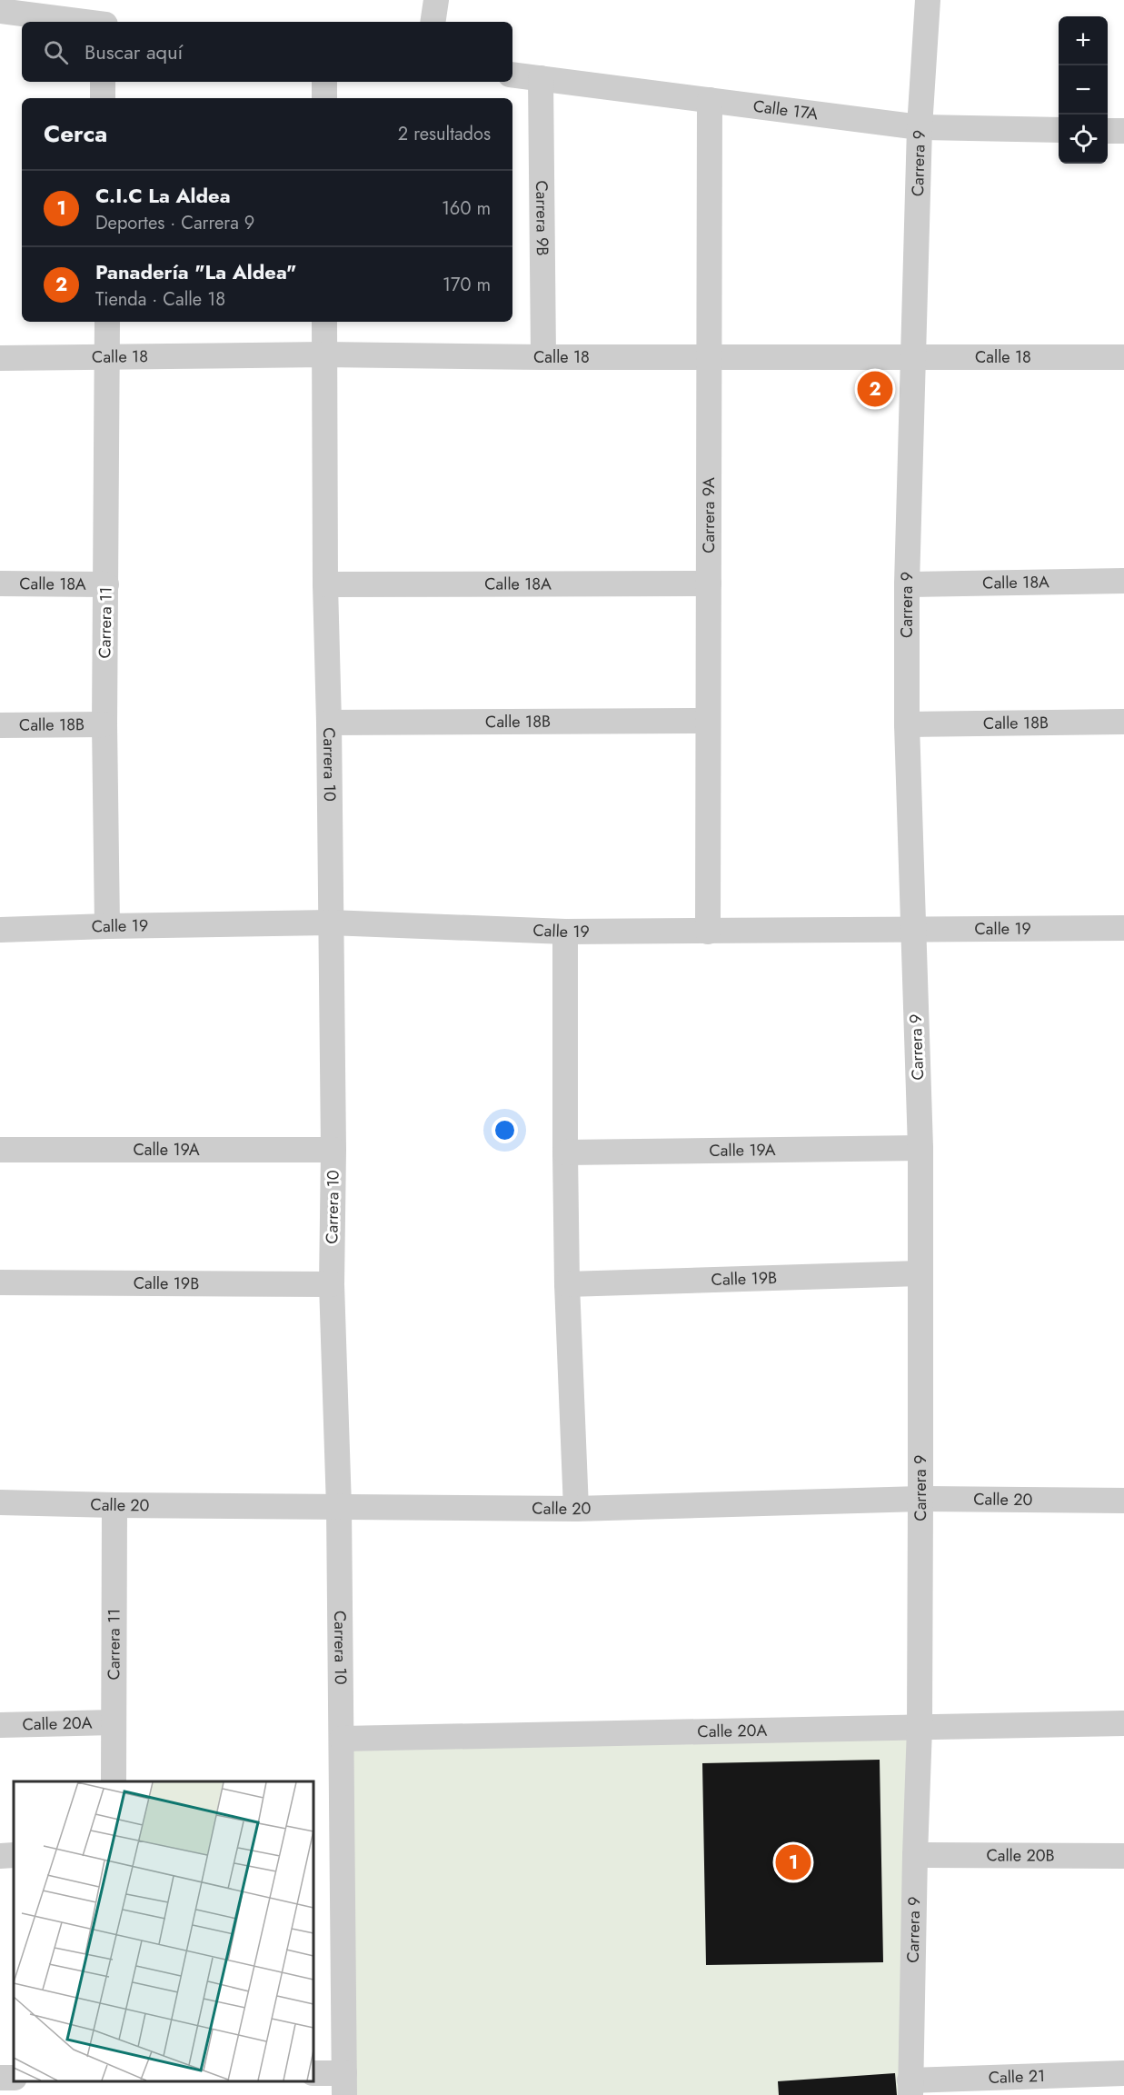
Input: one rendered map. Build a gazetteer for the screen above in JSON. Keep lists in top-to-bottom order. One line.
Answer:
{"streets":{"street":["Calle 17A","Carrera 9","Carrera 9B","Calle 18","Carrera 9A","Calle 18A","Carrera 11","Calle 18B","Carrera 10","Calle 19","Calle 19A","Calle 19B","Calle 20","Calle 20A","Calle 20B","Calle 21"]},"crossings":[["Calle 17A","Carrera 9"],["Calle 17A","Carrera 9B"],["Calle 17A","Carrera 9A"],["Carrera 9","Calle 18"],["Carrera 9","Calle 18A"],["Carrera 9","Calle 18B"],["Carrera 9","Calle 19"],["Carrera 9","Calle 19A"],["Carrera 9","Calle 19B"],["Carrera 9","Calle 20"],["Carrera 9","Calle 20A"],["Carrera 9","Calle 20B"],["Carrera 9","Calle 21"],["Carrera 9B","Calle 18"],["Calle 18","Carrera 9A"],["Calle 18","Carrera 11"],["Calle 18","Carrera 10"],["Carrera 9A","Calle 18A"],["Carrera 9A","Calle 18B"],["Carrera 9A","Calle 19"],["Calle 18A","Carrera 11"],["Calle 18A","Carrera 10"],["Carrera 11","Calle 18B"],["Carrera 11","Calle 19"],["Carrera 11","Calle 20"],["Carrera 11","Calle 20A"],["Calle 18B","Carrera 10"],["Carrera 10","Calle 19"],["Carrera 10","Calle 19A"],["Carrera 10","Calle 19B"],["Carrera 10","Calle 20"],["Carrera 10","Calle 20A"]],"page":{"map_buttons":["+","−"],"search":"Buscar aquí","heading":["Cerca","2 resultados"],"list":[{"mark":"1","name":"C.I.C La Aldea","note":"Deportes · Carrera 9","value":"160 m"},{"mark":"2","name":"Panadería \"La Aldea\"","note":"Tienda · Calle 18","value":"170 m"}],"pins":["2","1"]}}
